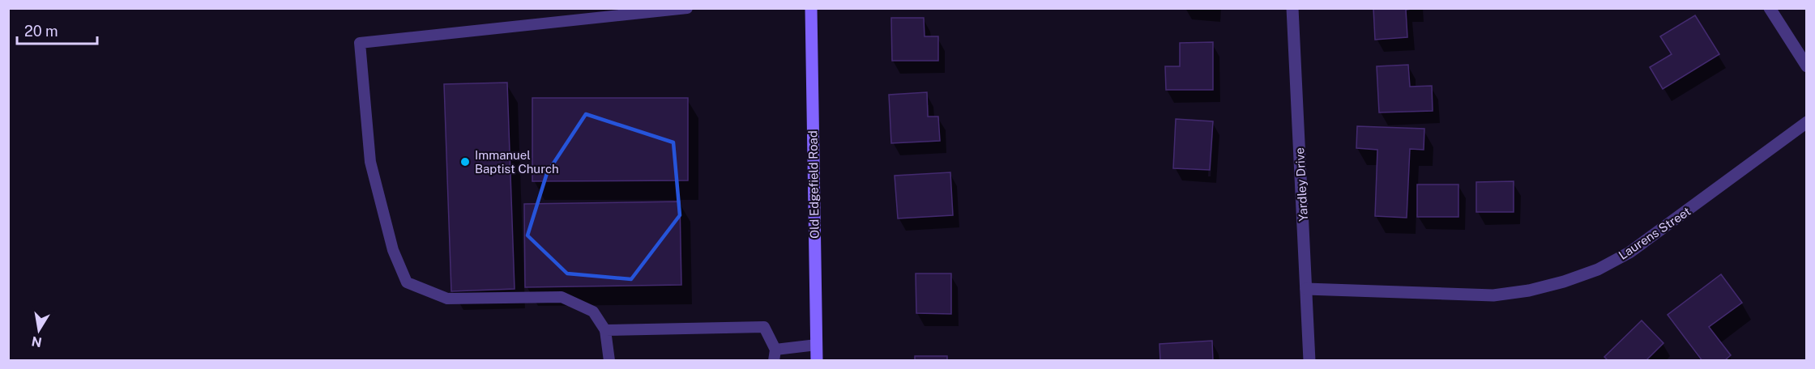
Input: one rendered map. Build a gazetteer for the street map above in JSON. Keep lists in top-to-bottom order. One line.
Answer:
{"streets":{"street":["Old Edgefield Road","Yardley Drive","Laurens Street"]},"crossings":[["Yardley Drive","Laurens Street"]],"places":["Immanuel Baptist Church"],"scale_bar":"20 m","north":"bottom"}
